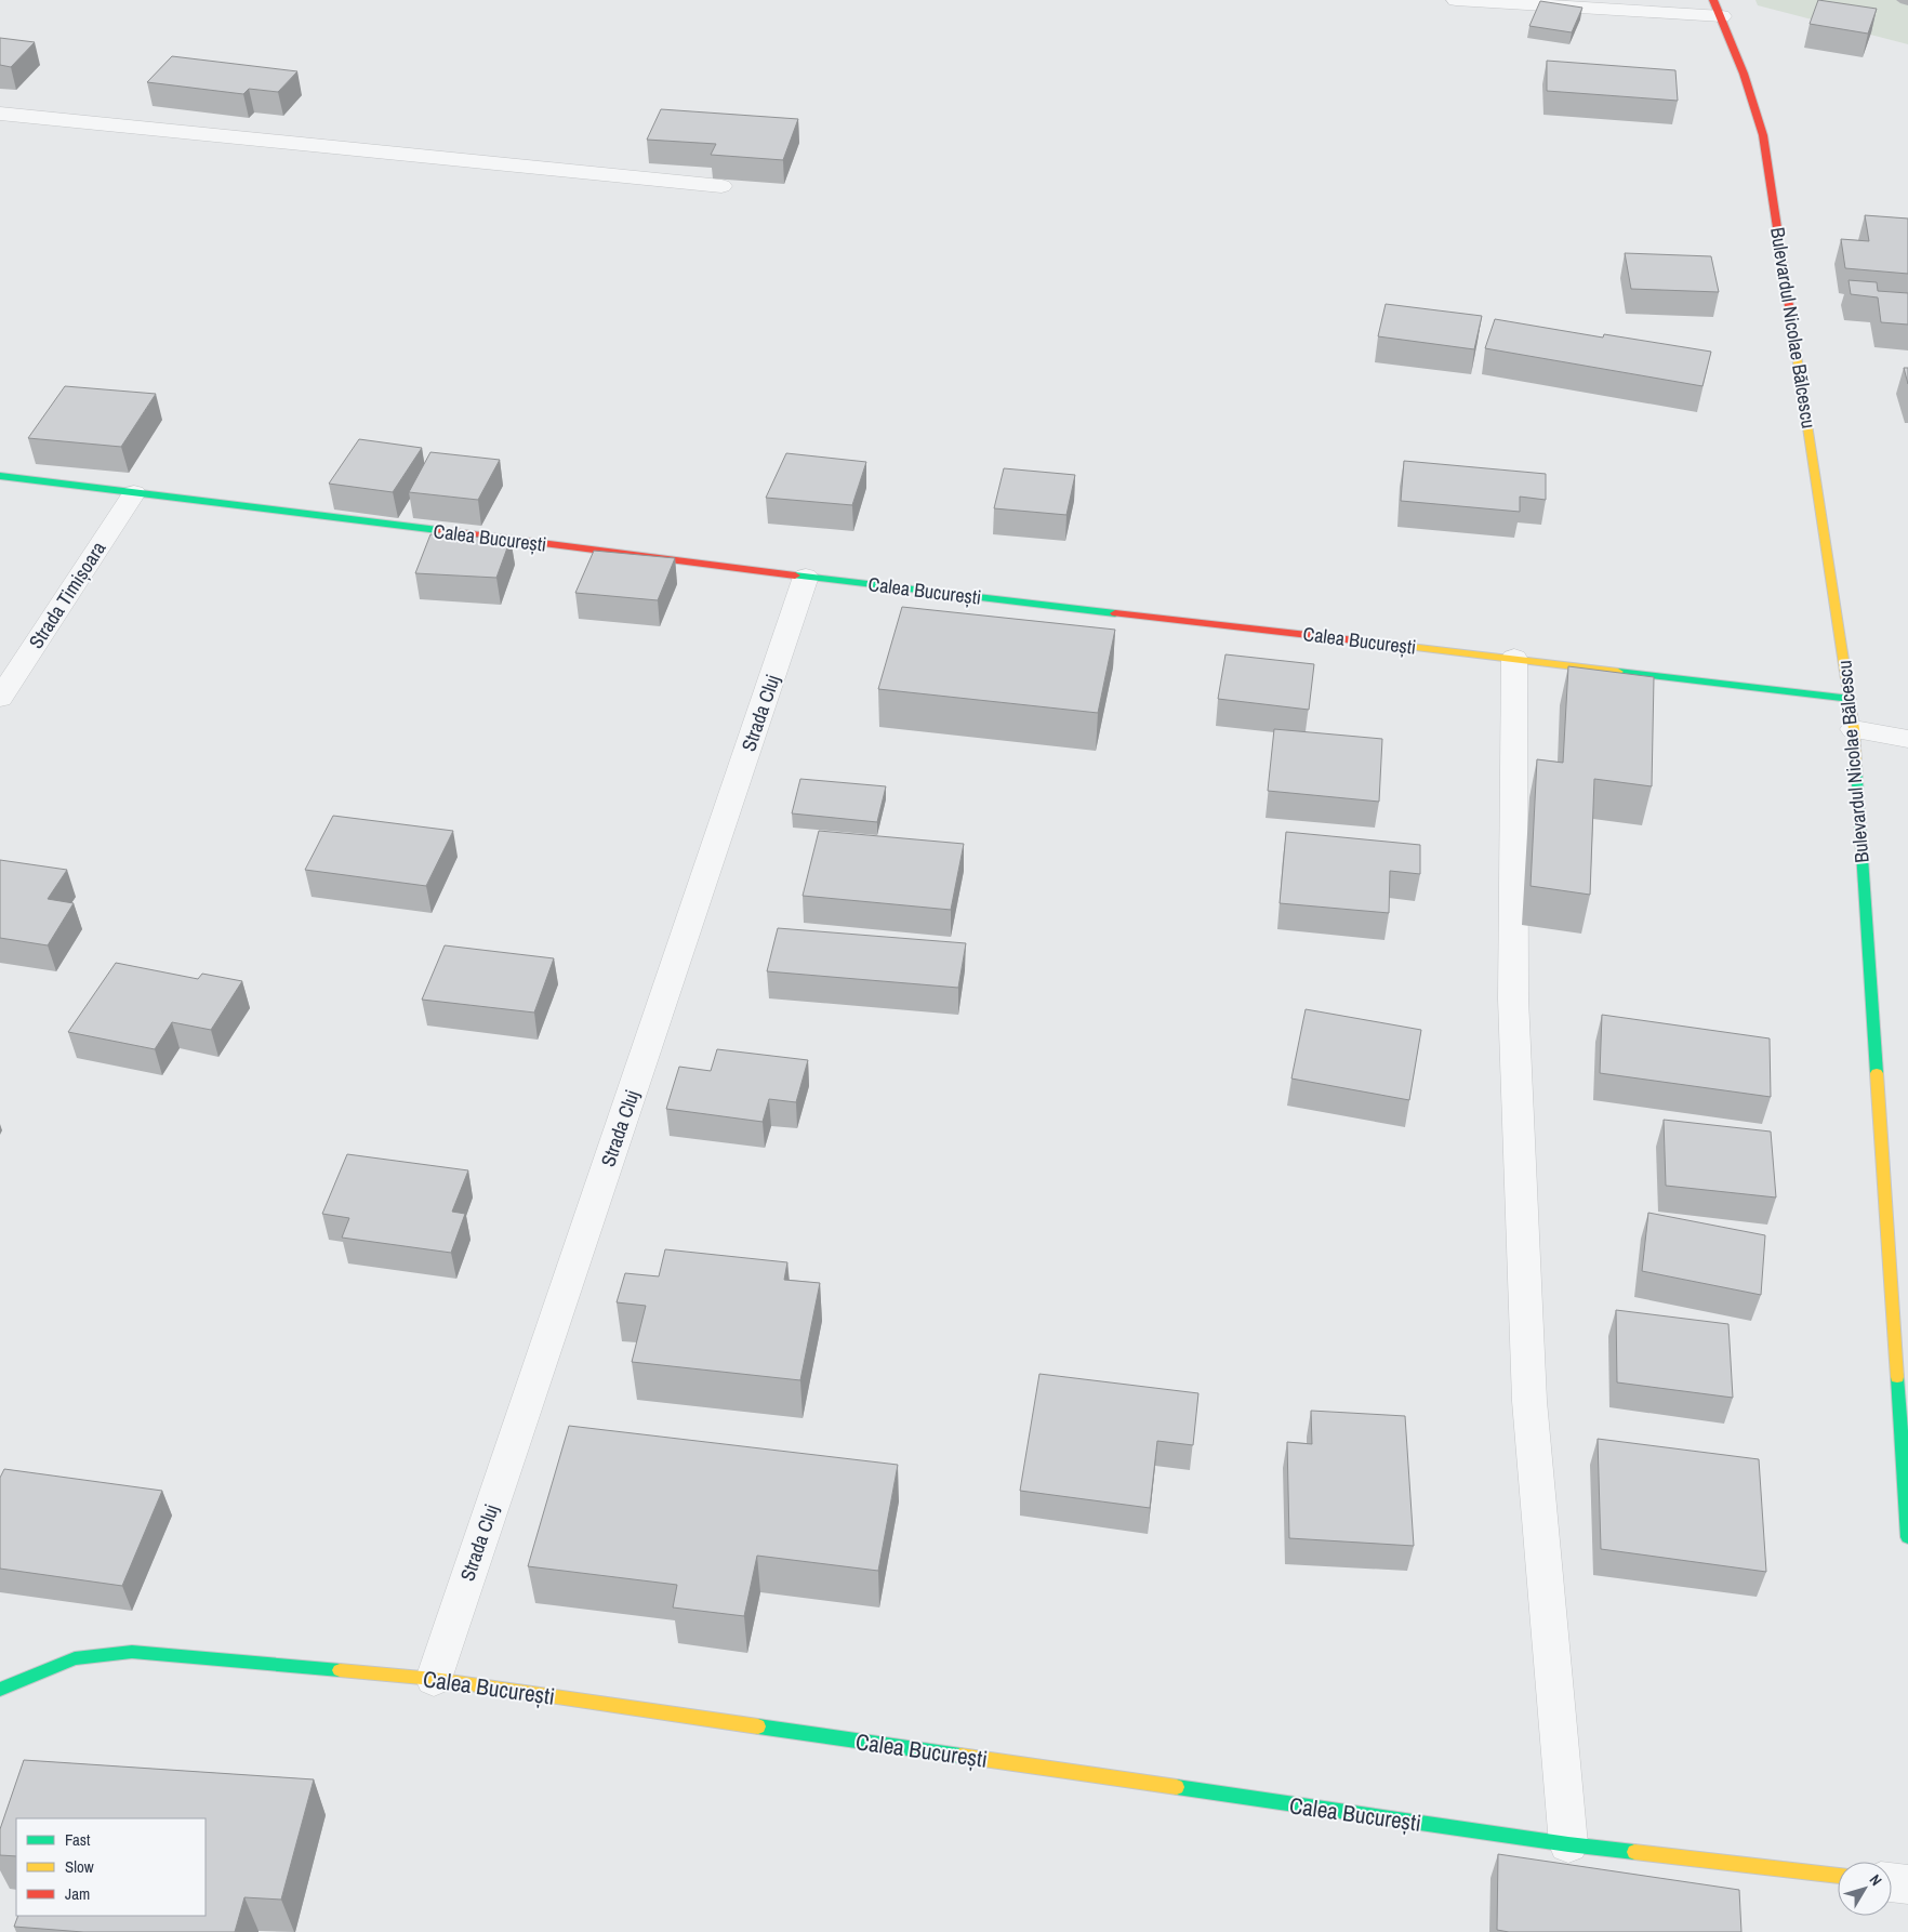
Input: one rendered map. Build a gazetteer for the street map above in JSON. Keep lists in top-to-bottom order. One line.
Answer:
{"streets":{"street":["Bulevardul Nicolae Bălcescu","Calea București","Strada Timișoara","Strada Cluj"]},"crossings":[["Bulevardul Nicolae Bălcescu","Calea București"],["Calea București","Strada Timișoara"],["Calea București","Strada Cluj"]],"legend":["Fast","Slow","Jam"],"north":"top right"}
